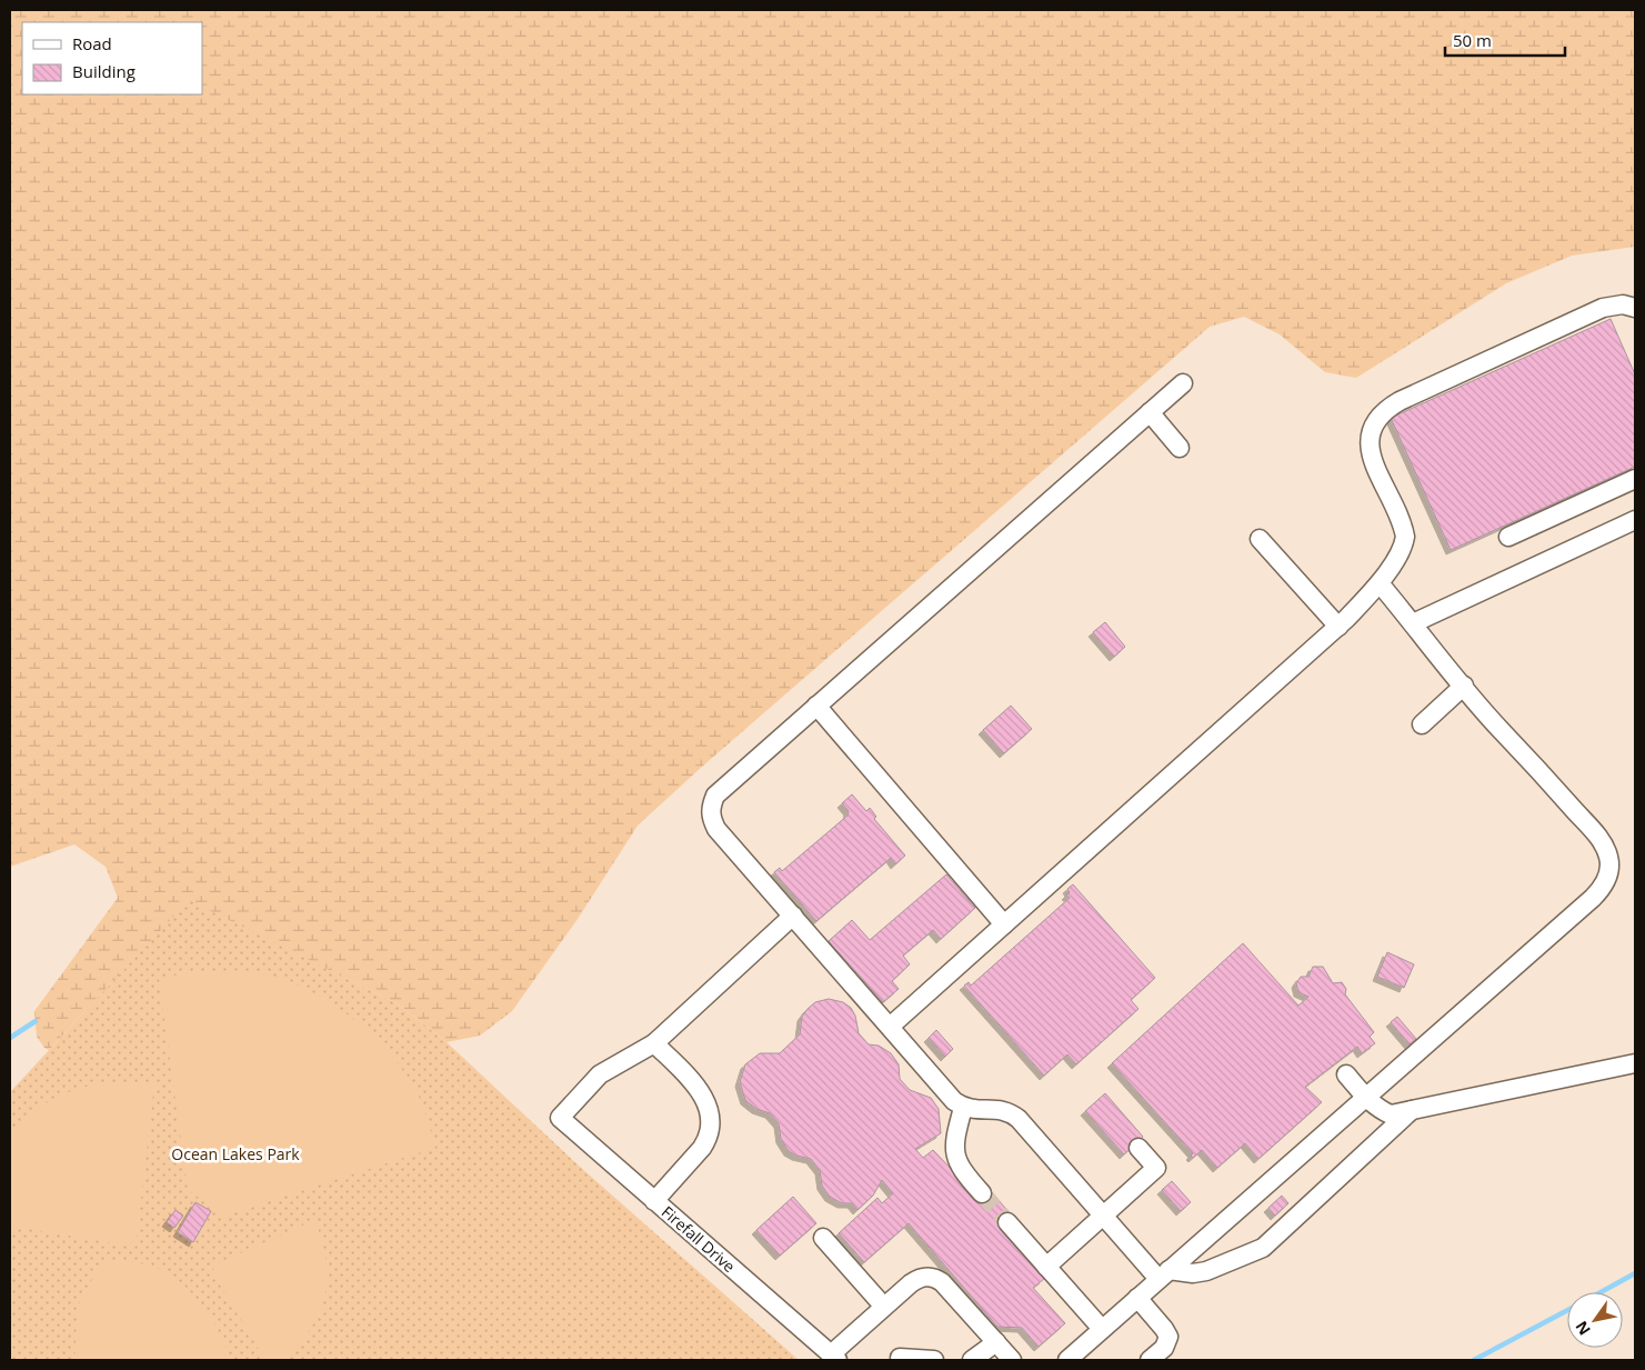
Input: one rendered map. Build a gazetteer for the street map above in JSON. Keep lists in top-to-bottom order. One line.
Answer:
{"streets":{"street":["Firefall Drive"]},"parks":["Ocean Lakes Park"],"legend":["Road","Building"],"scale_bar":"50 m","north":"bottom left"}
